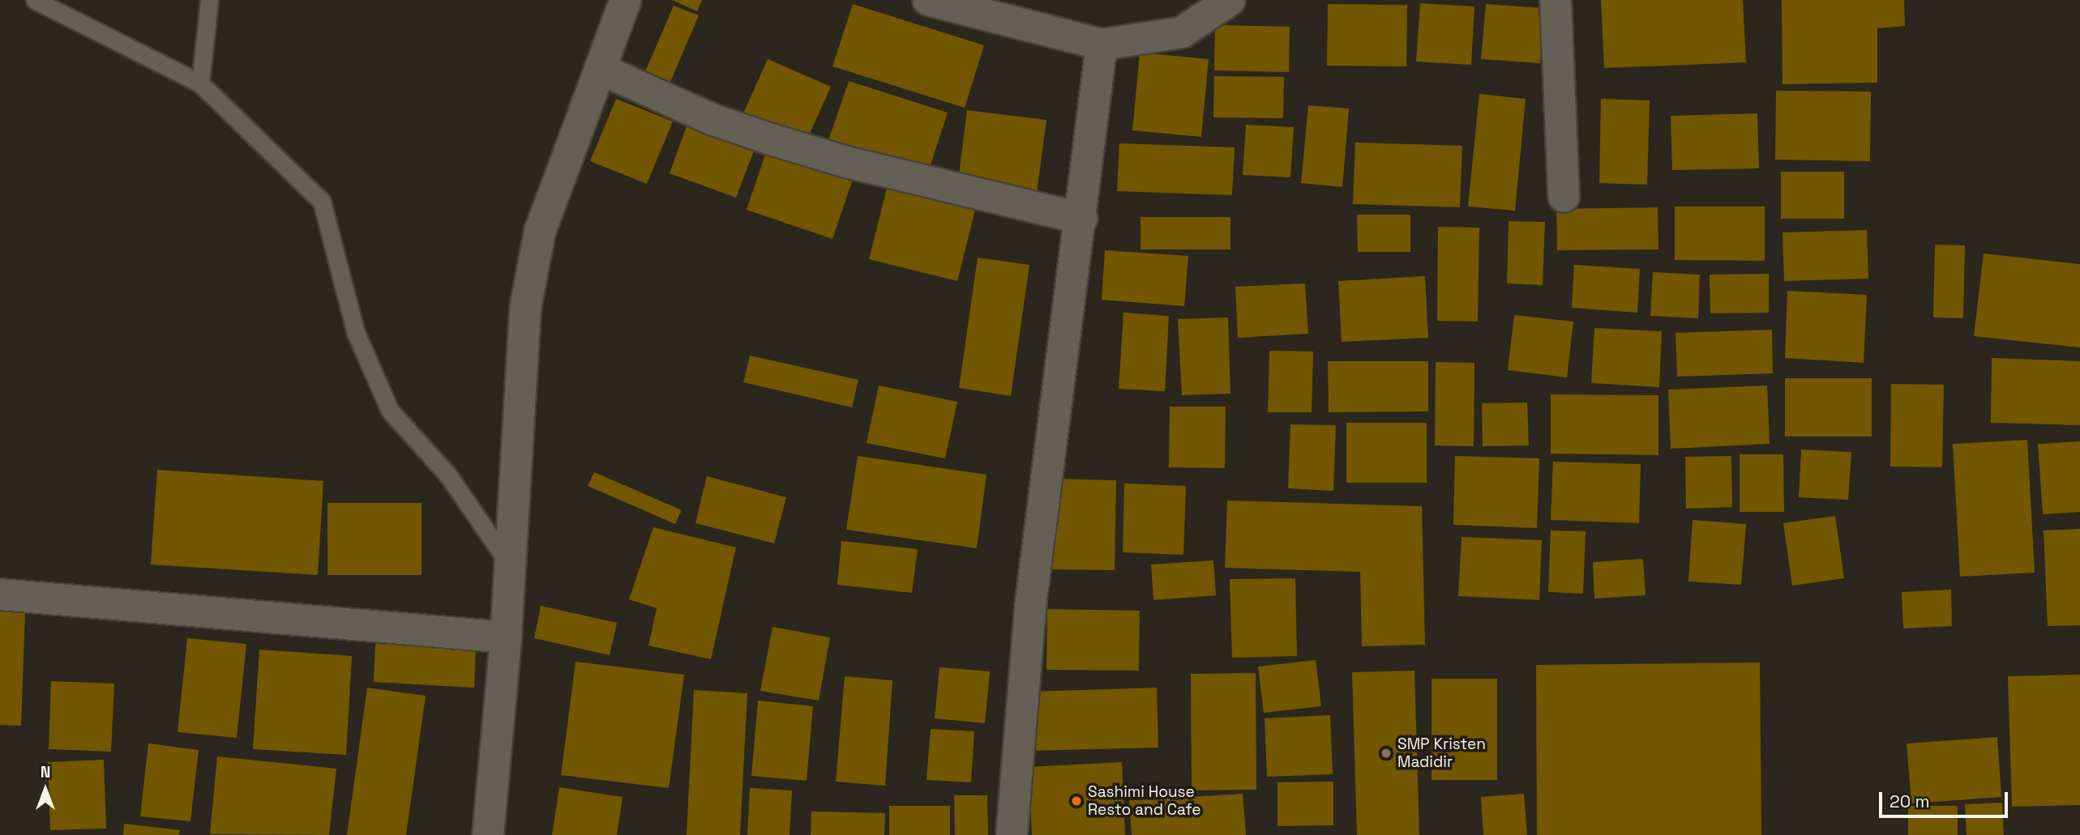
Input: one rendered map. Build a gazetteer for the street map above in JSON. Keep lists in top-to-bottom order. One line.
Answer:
{"places":["SMP Kristen Madidir","Sashimi House Resto and Cafe"],"scale_bar":"20 m","north":"top"}
